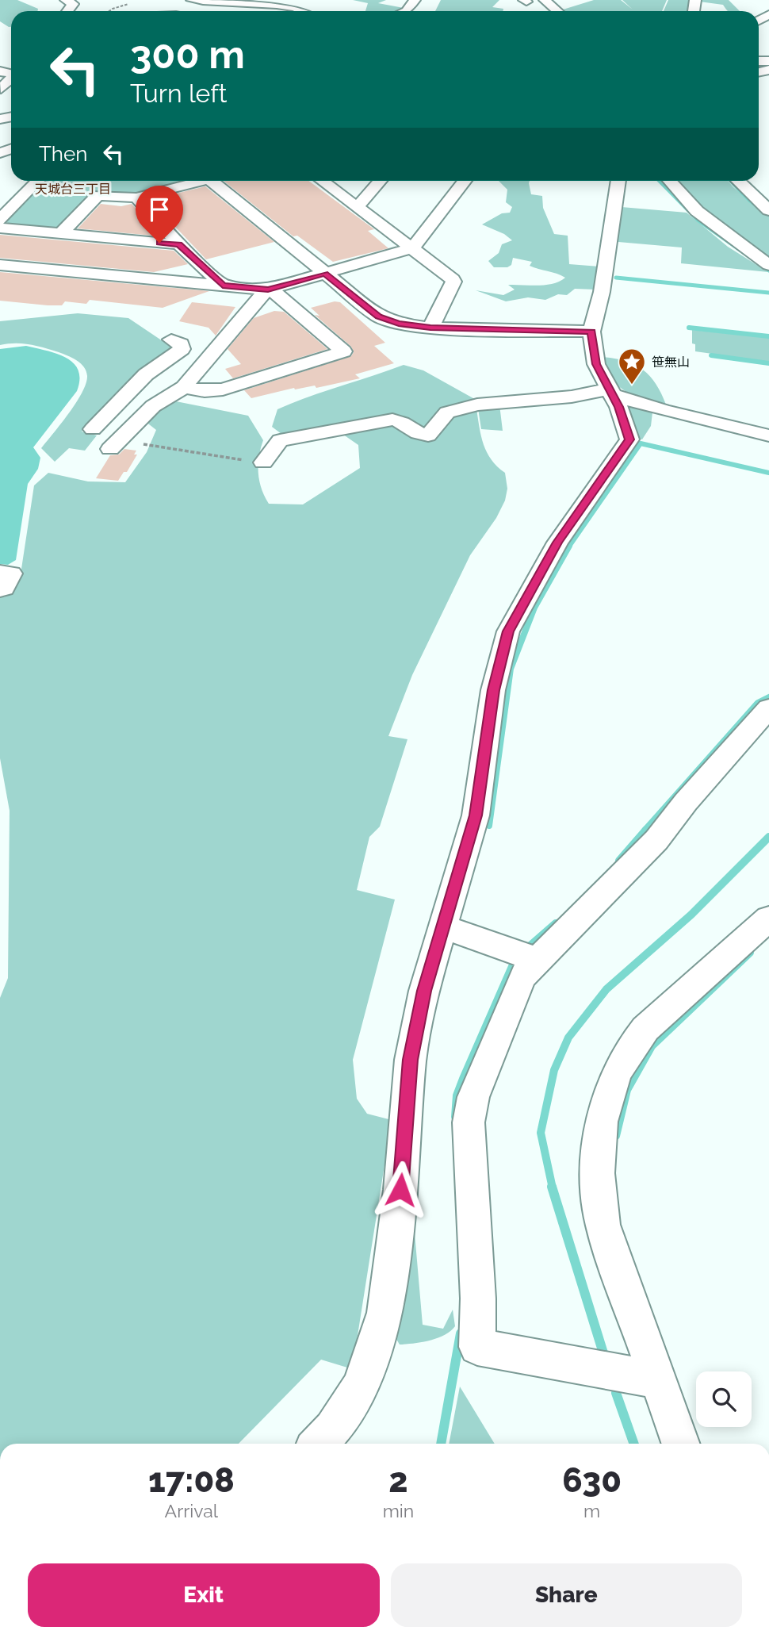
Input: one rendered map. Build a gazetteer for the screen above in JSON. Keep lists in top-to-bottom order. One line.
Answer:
{"districts":["天城台三丁目"],"places":{"place":["笹無山"]},"page":{"turn":["300 m","Turn left"],"then":"Then","eta":["17:08","Arrival","2","min","630","m"],"buttons":["Exit","Share"]}}
